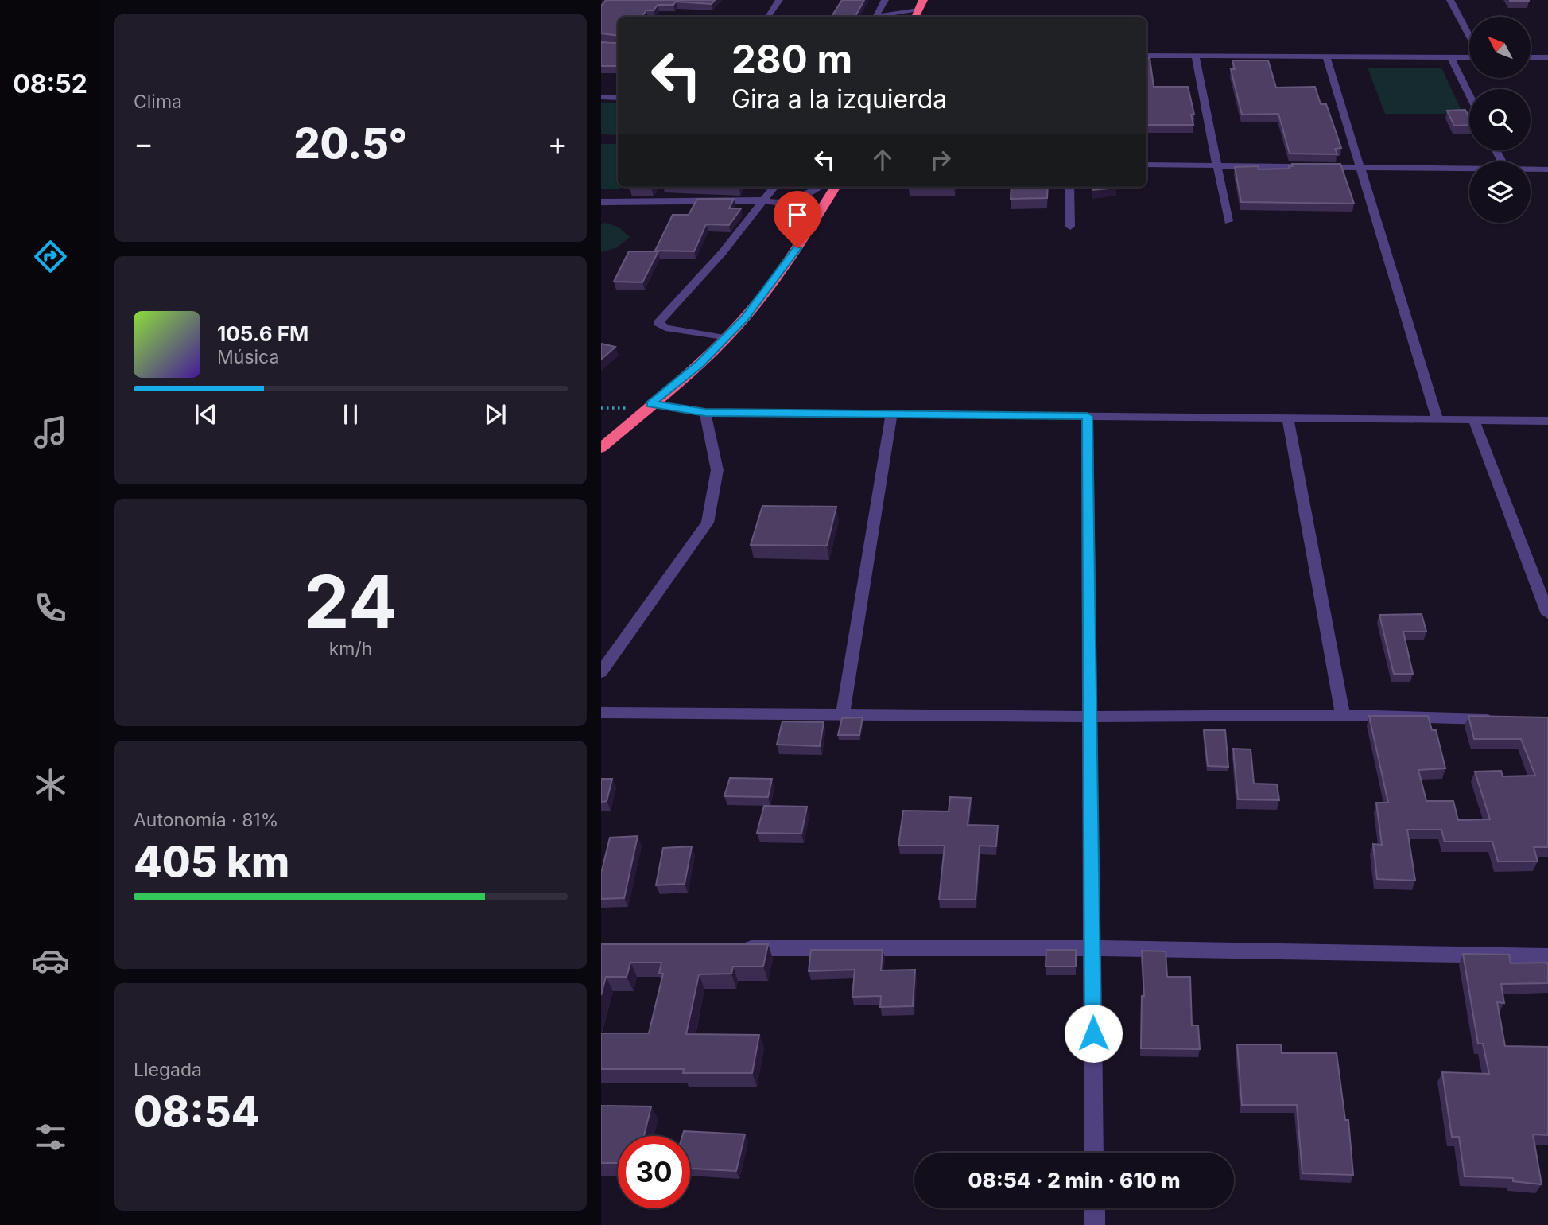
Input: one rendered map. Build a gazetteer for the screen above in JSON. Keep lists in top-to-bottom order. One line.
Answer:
{"north":"top left","page":{"tabs":"08:52","tile":["Clima",["24","km/h"],["Autonomía · 81%","405 km"],["Llegada","08:54"]],"turn":["280 m","Gira a la izquierda"],"heat":["−","20.5°","+"],"song":["105.6 FM","Música"],"limit":"30","trip":"08:54 · 2 min · 610 m"}}
